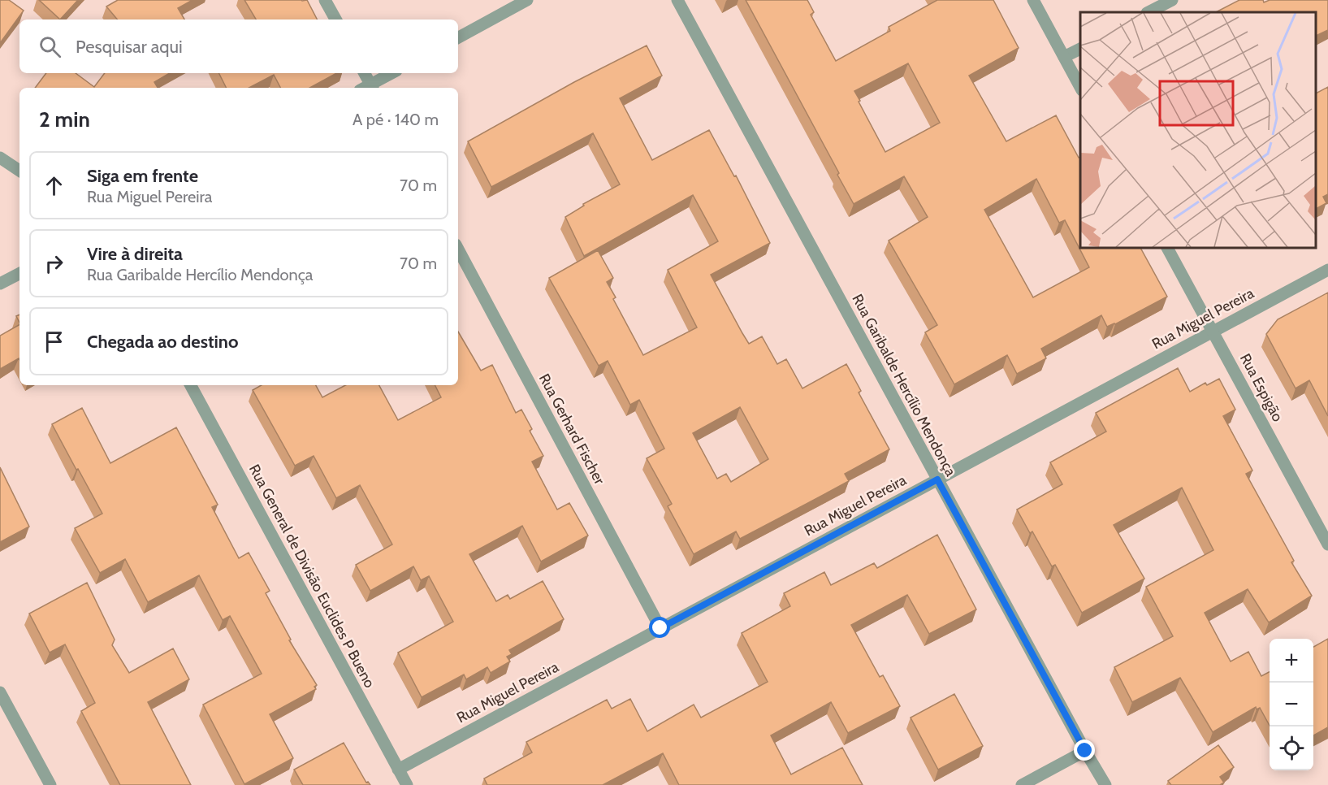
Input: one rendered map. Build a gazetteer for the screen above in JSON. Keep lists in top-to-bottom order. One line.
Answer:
{"streets":{"street":["Rua Miguel Pereira","Rua Garibalde Hercílio Mendonça","Rua Espigão","Rua Gerhard Fischer","Rua General de Divisão Euclides P Bueno"]},"crossings":[["Rua Miguel Pereira","Rua Garibalde Hercílio Mendonça"],["Rua Miguel Pereira","Rua Espigão"],["Rua Miguel Pereira","Rua Gerhard Fischer"],["Rua Miguel Pereira","Rua General de Divisão Euclides P Bueno"]],"page":{"search":"Pesquisar aqui","heading":["2 min","A pé · 140 m"],"list":[["Siga em frente","Rua Miguel Pereira","70 m"],["Vire à direita","Rua Garibalde Hercílio Mendonça","70 m"],"Chegada ao destino"],"map_buttons":["+","−"]}}
